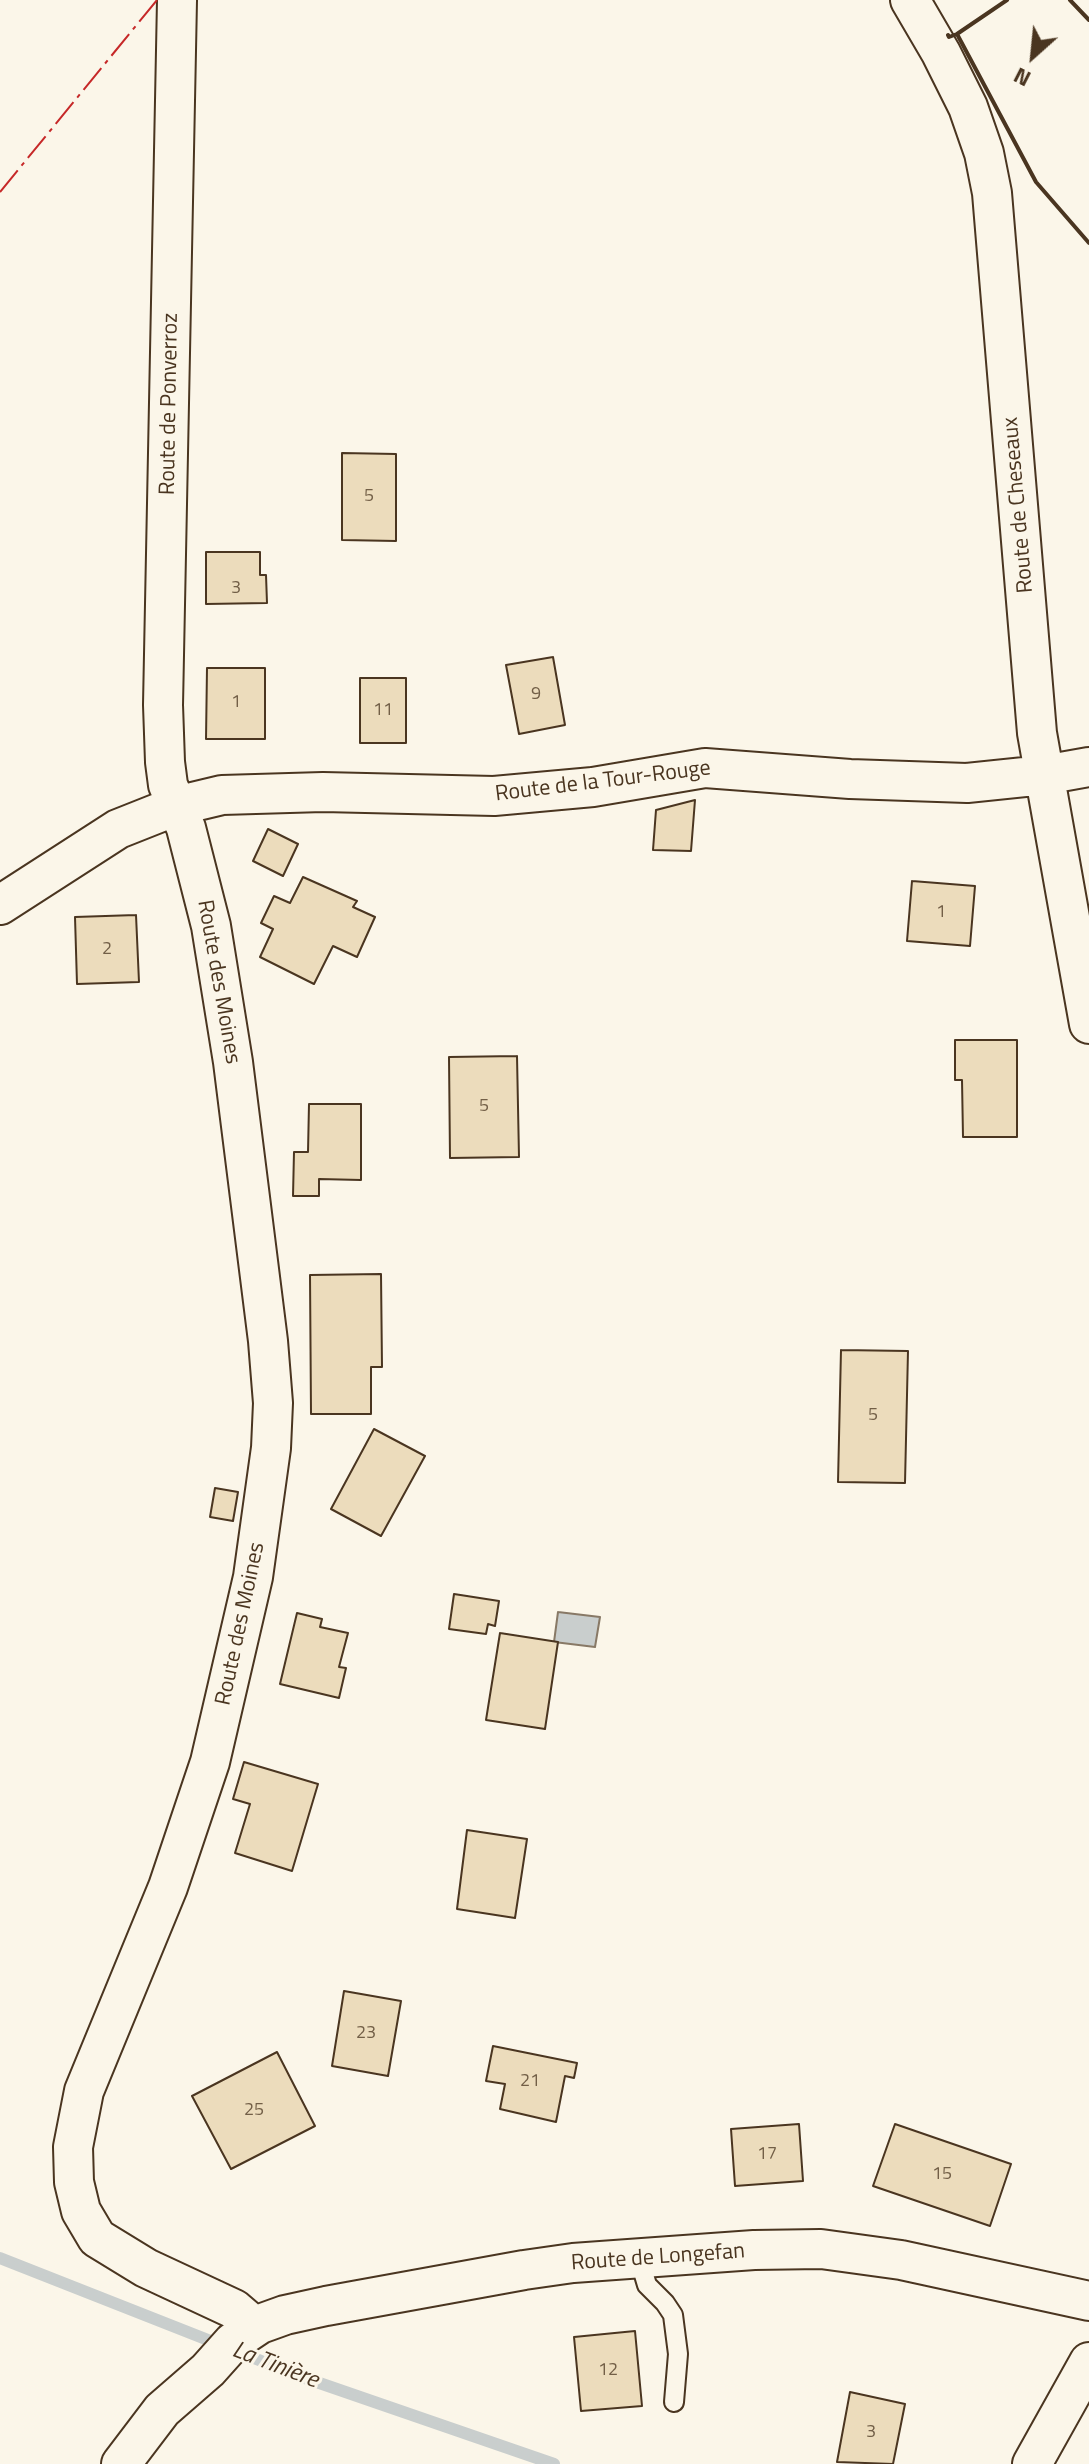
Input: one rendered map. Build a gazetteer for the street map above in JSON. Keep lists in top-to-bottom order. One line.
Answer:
{"streets":{"street":["Route de Ponverroz","Route de Cheseaux","Route de la Tour-Rouge","Route des Moines","Route de Longefan"]},"crossings":[["Route de Ponverroz","Route de la Tour-Rouge"],["Route de Ponverroz","Route des Moines"],["Route de Cheseaux","Route de la Tour-Rouge"],["Route de la Tour-Rouge","Route des Moines"],["Route des Moines","Route de Longefan"]],"water":["La Tinière"],"house_numbers":["5","3","9","1","11","1","2","5","5","23","21","25","17","15","12","3"],"north":"bottom left"}
